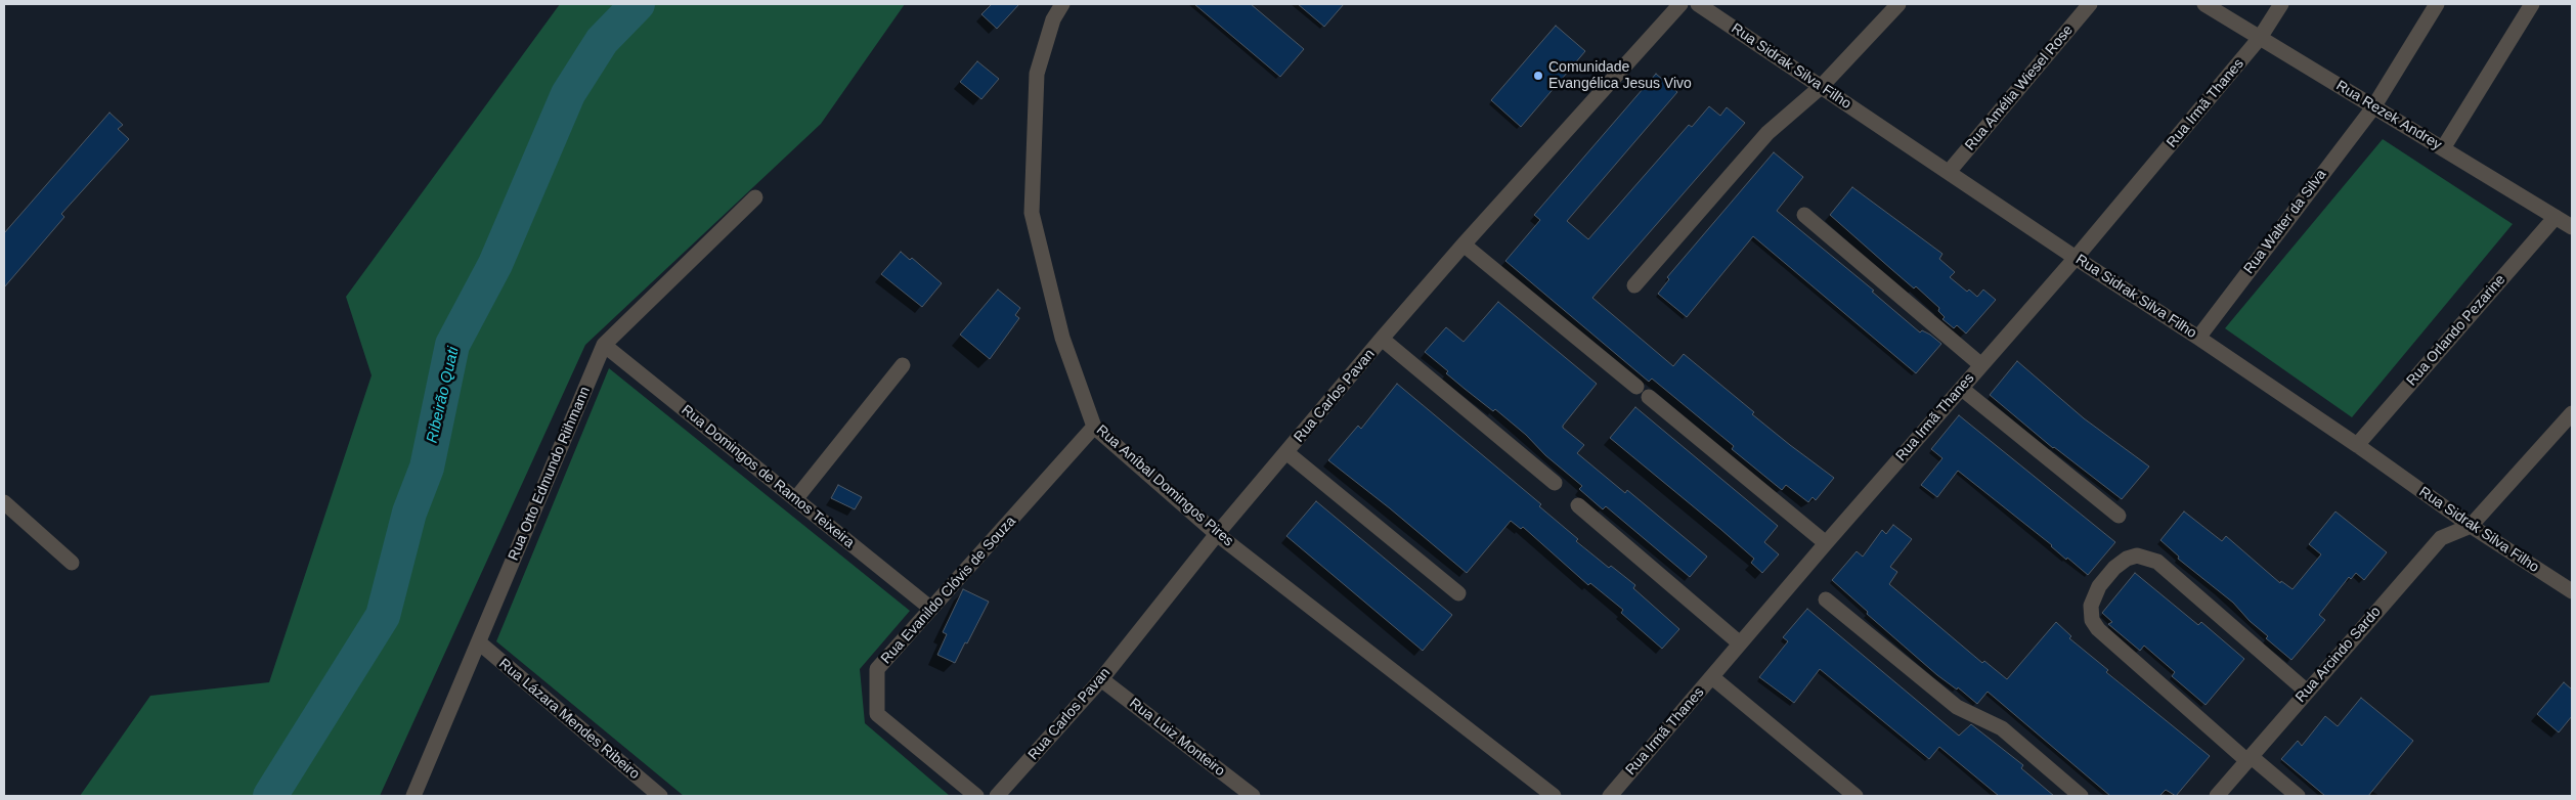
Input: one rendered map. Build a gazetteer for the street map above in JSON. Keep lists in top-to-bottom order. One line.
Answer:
{"streets":{"street":["Rua Sidrak Silva Filho","Rua Amélia Wiesel Rose","Rua Irmã Thanes","Rua Rezek Andrey","Rua Walter da Silva","Rua Orlando Pezarine","Rua Carlos Pavan","Rua Otto Edmundo Riihmann","Rua Domingos de Ramos Teixeira","Rua Aníbal Domingos Pires","Rua Evanildo Clóvis de Souza","Rua Arcindo Sardo","Rua Lázara Mendes Ribeiro","Rua Luiz Monteiro"]},"crossings":[["Rua Sidrak Silva Filho","Rua Amélia Wiesel Rose"],["Rua Sidrak Silva Filho","Rua Irmã Thanes"],["Rua Sidrak Silva Filho","Rua Walter da Silva"],["Rua Sidrak Silva Filho","Rua Orlando Pezarine"],["Rua Sidrak Silva Filho","Rua Arcindo Sardo"],["Rua Irmã Thanes","Rua Rezek Andrey"],["Rua Rezek Andrey","Rua Walter da Silva"],["Rua Rezek Andrey","Rua Orlando Pezarine"],["Rua Carlos Pavan","Rua Aníbal Domingos Pires"],["Rua Carlos Pavan","Rua Luiz Monteiro"],["Rua Otto Edmundo Riihmann","Rua Domingos de Ramos Teixeira"],["Rua Otto Edmundo Riihmann","Rua Lázara Mendes Ribeiro"],["Rua Domingos de Ramos Teixeira","Rua Evanildo Clóvis de Souza"],["Rua Aníbal Domingos Pires","Rua Evanildo Clóvis de Souza"]],"water":["Ribeirão Quati"],"places":["Comunidade Evangélica Jesus Vivo"]}
